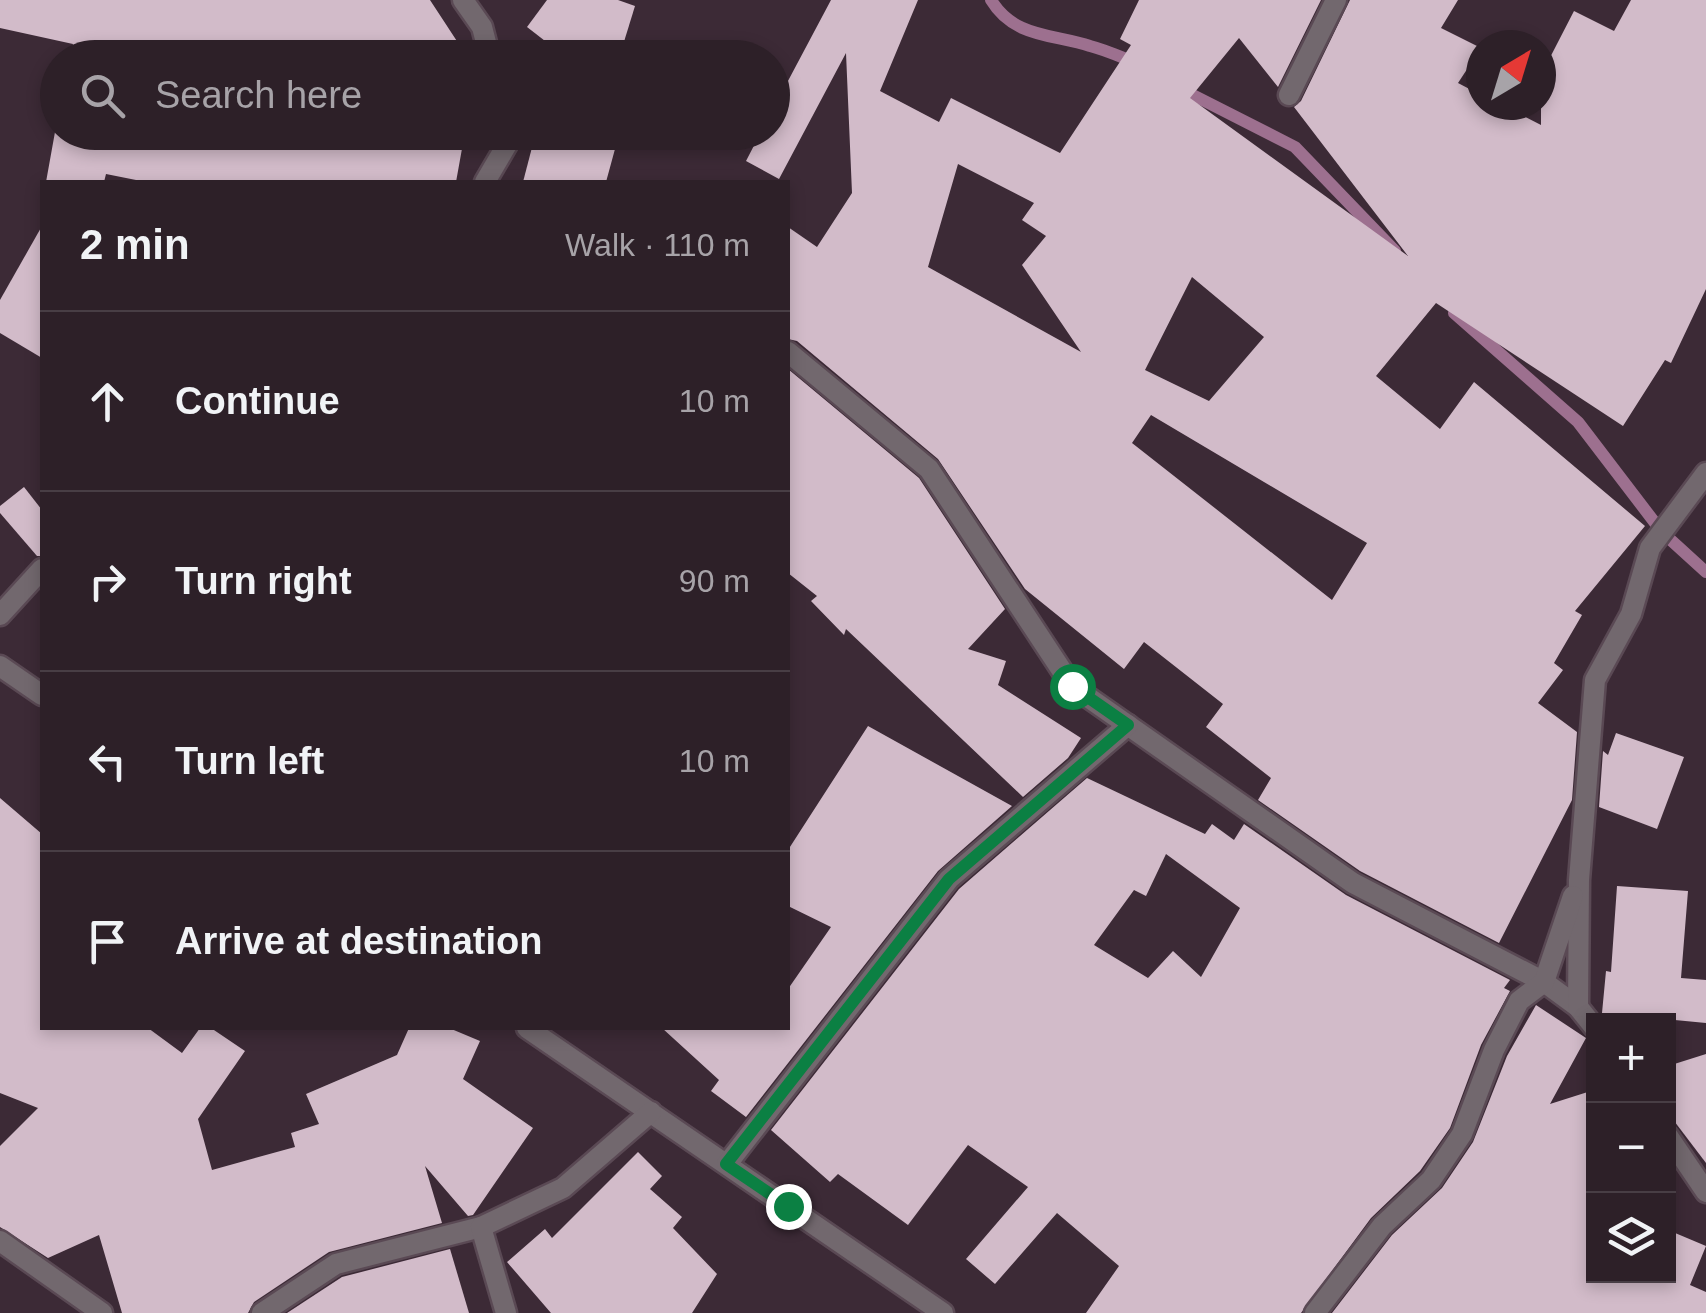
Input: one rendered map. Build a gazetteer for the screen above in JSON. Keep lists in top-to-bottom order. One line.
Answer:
{"north":"top right","page":{"search":"Search here","heading":["2 min","Walk · 110 m"],"list":[["Continue","10 m"],["Turn right","90 m"],["Turn left","10 m"],"Arrive at destination"],"map_buttons":["+","−"]}}
